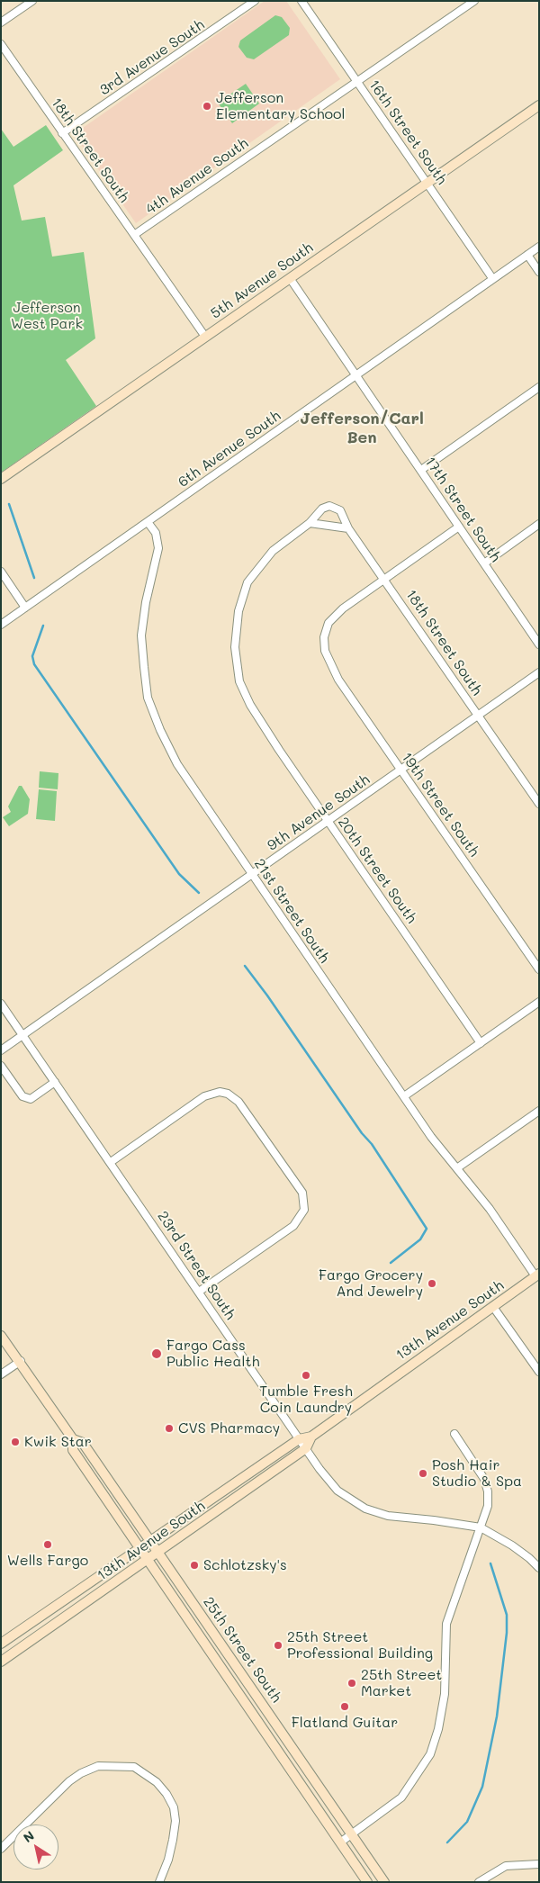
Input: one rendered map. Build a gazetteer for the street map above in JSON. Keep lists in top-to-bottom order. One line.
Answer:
{"streets":{"main road":["5th Avenue South","13th Avenue South","25th Street South"],"street":["3rd Avenue South","16th Street South","18th Street South","4th Avenue South","6th Avenue South","17th Street South","19th Street South","9th Avenue South","20th Street South","21st Street South","23rd Street South"]},"crossings":[["3rd Avenue South","18th Street South"],["16th Street South","4th Avenue South"],["16th Street South","5th Avenue South"],["16th Street South","6th Avenue South"],["18th Street South","4th Avenue South"],["18th Street South","5th Avenue South"],["18th Street South","19th Street South"],["18th Street South","9th Avenue South"],["18th Street South","20th Street South"],["5th Avenue South","17th Street South"],["6th Avenue South","17th Street South"],["6th Avenue South","21st Street South"],["19th Street South","9th Avenue South"],["9th Avenue South","20th Street South"],["9th Avenue South","21st Street South"],["9th Avenue South","23rd Street South"],["21st Street South","13th Avenue South"],["23rd Street South","13th Avenue South"],["13th Avenue South","25th Street South"]],"districts":["Jefferson/Carl Ben"],"parks":["Jefferson West Park"],"places":["Jefferson Elementary School","Fargo Grocery And Jewelry","Fargo Cass Public Health","Tumble Fresh Coin Laundry","CVS Pharmacy","Kwik Star","Posh Hair Studio & Spa","Wells Fargo","Schlotzsky's","25th Street Professional Building","25th Street Market","Flatland Guitar"],"north":"top left"}
